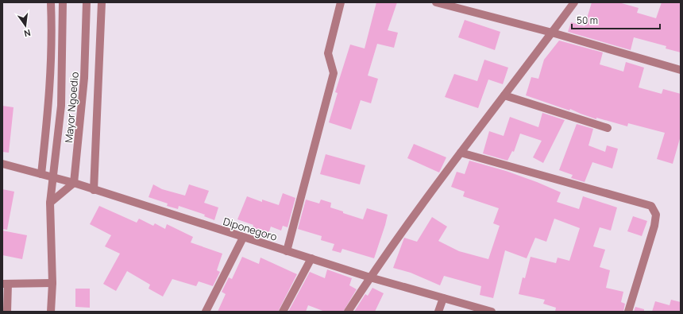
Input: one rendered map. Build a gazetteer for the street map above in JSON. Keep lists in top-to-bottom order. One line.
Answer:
{"streets":{"street":["Mayor Ngoedio","Diponegoro"]},"crossings":[["Mayor Ngoedio","Diponegoro"]],"scale_bar":"50 m","north":"bottom"}
